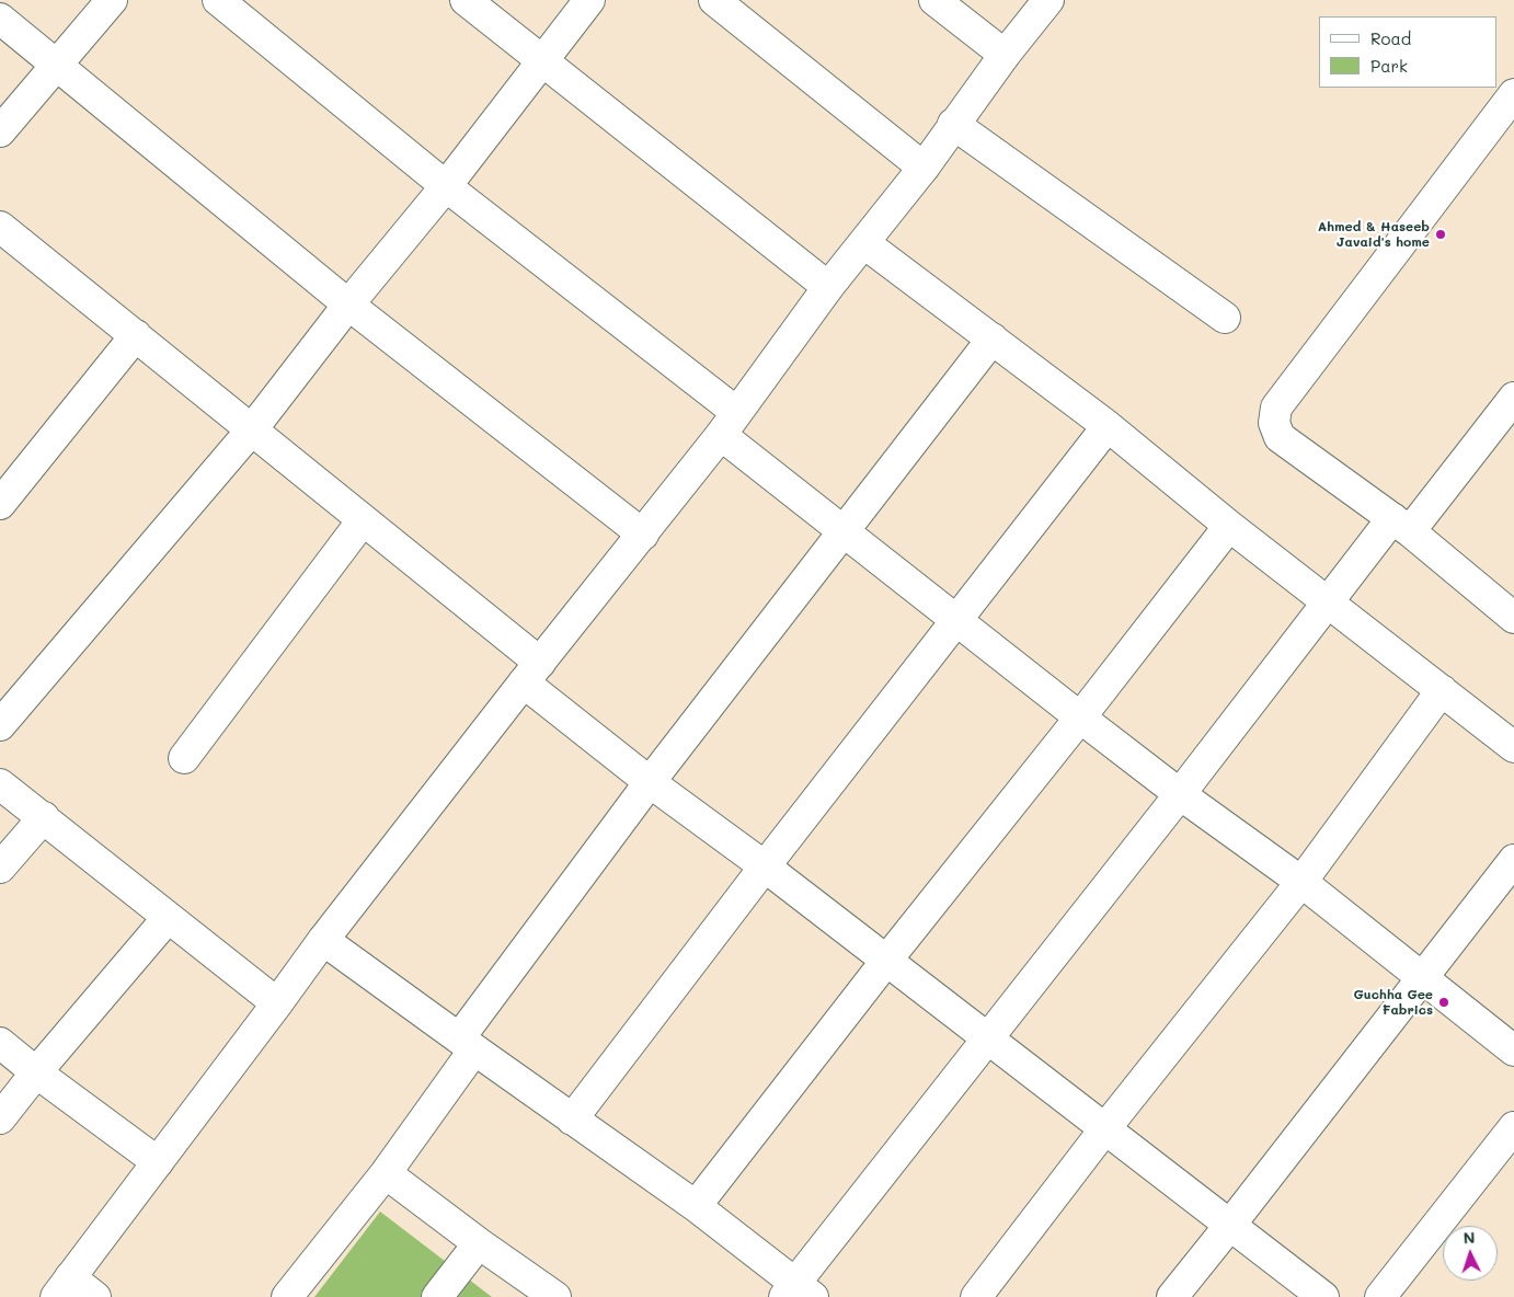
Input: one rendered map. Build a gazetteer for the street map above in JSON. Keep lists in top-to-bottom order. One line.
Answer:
{"places":["Ahmed & Haseeb Javaid's home","Guchha Gee Fabrics"],"legend":["Road","Park"],"north":"top"}
